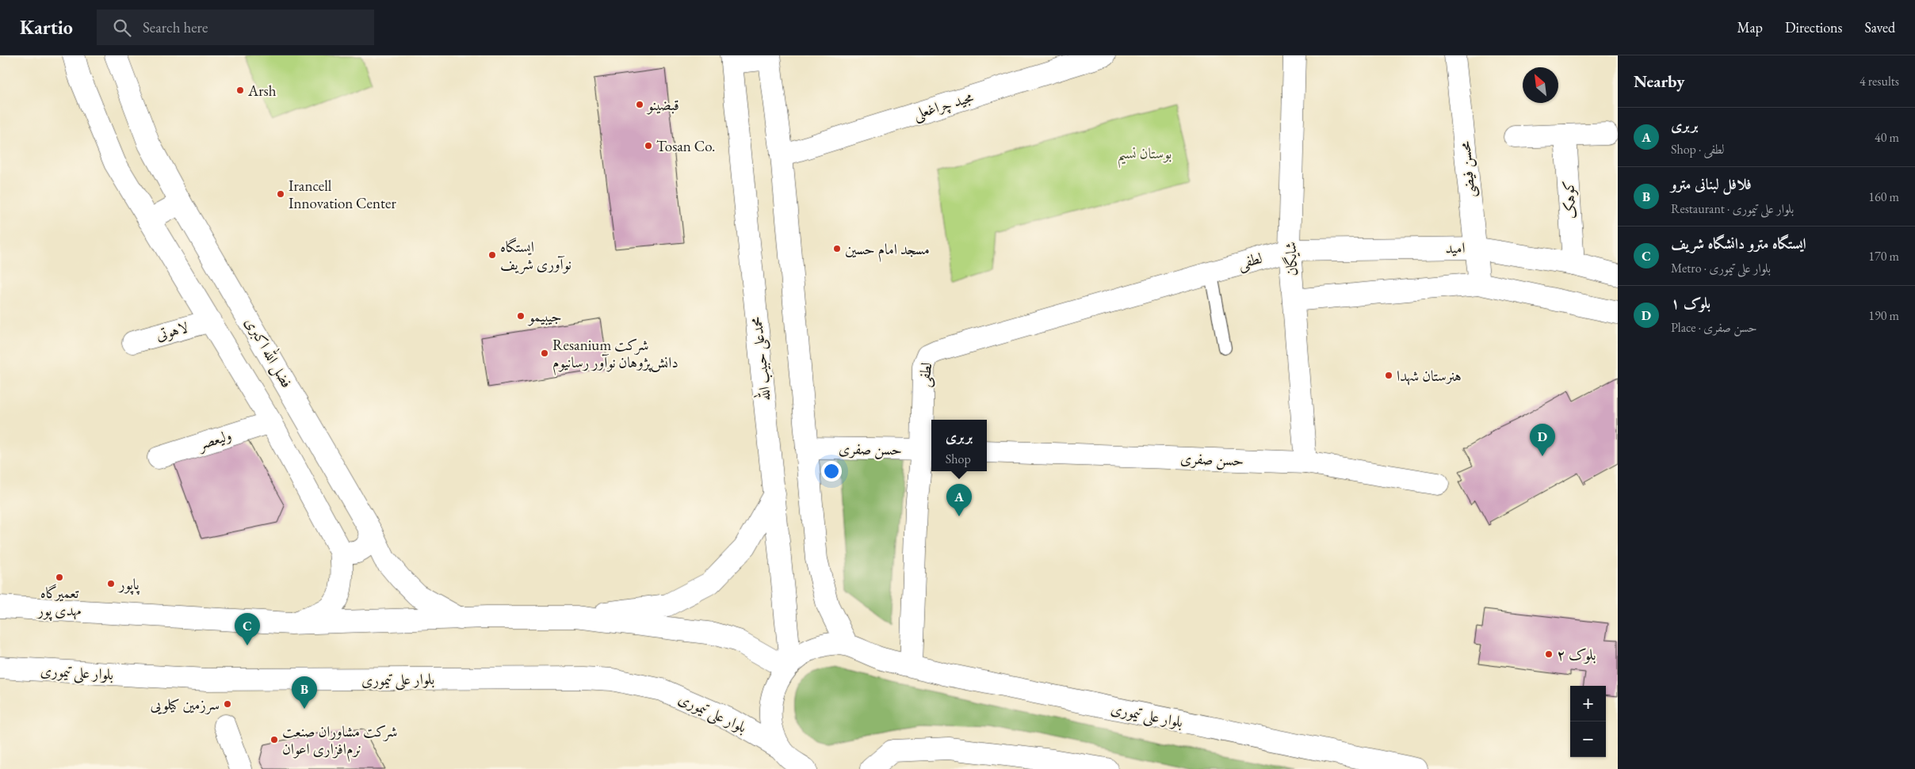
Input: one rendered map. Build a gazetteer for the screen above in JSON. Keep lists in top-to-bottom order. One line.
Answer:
{"streets":{"street":["مجید چراغعلی","محسن فیضی","کوهک","امید","شایگان","لطفی","لاهوتی","فضل الله اکبری","محمدعلی حبیب الله","ولیعصر","حسن صفری","بلوار علی تیموری"]},"crossings":[["محسن فیضی","امید"],["کوهک","امید"],["امید","شایگان"],["امید","لطفی"],["شایگان","لطفی"],["شایگان","حسن صفری"],["لطفی","حسن صفری"],["لطفی","بلوار علی تیموری"]],"parks":["بوستان نسیم"],"places":["Arsh","قبضینو","Tosan Co.","Irancell Innovation Center","مسجد امام حسین","ایستگاه نوآوری شریف","جیبیمو","Resanium شرکت دانش‌پژوهان نوآور رسانیوم","هنرستان شهدا","تعمیرگاه مهدی پور","پاپور","بلوک ۲","سرزمین کیلویی","شرکت مشاوران صنعت نرم‌افزاری اعوان"],"north":"top left","page":{"header":"Kartio","search":"Search here","nav":["Map","Directions","Saved"],"heading":["Nearby","4 results"],"list":[{"mark":"A","name":"بربری","note":"Shop · لطفی","value":"40 m"},{"mark":"B","name":"فلافل لبنانی مترو","note":"Restaurant · بلوار علی تیموری","value":"160 m"},{"mark":"C","name":"ایستگاه مترو دانشگاه شریف","note":"Metro · بلوار علی تیموری","value":"170 m"},{"mark":"D","name":"بلوک ۱","note":"Place · حسن صفری","value":"190 m"}],"popup":["بربری","Shop"],"pins":["D","A","C","B"],"map_buttons":["+","−"]}}
